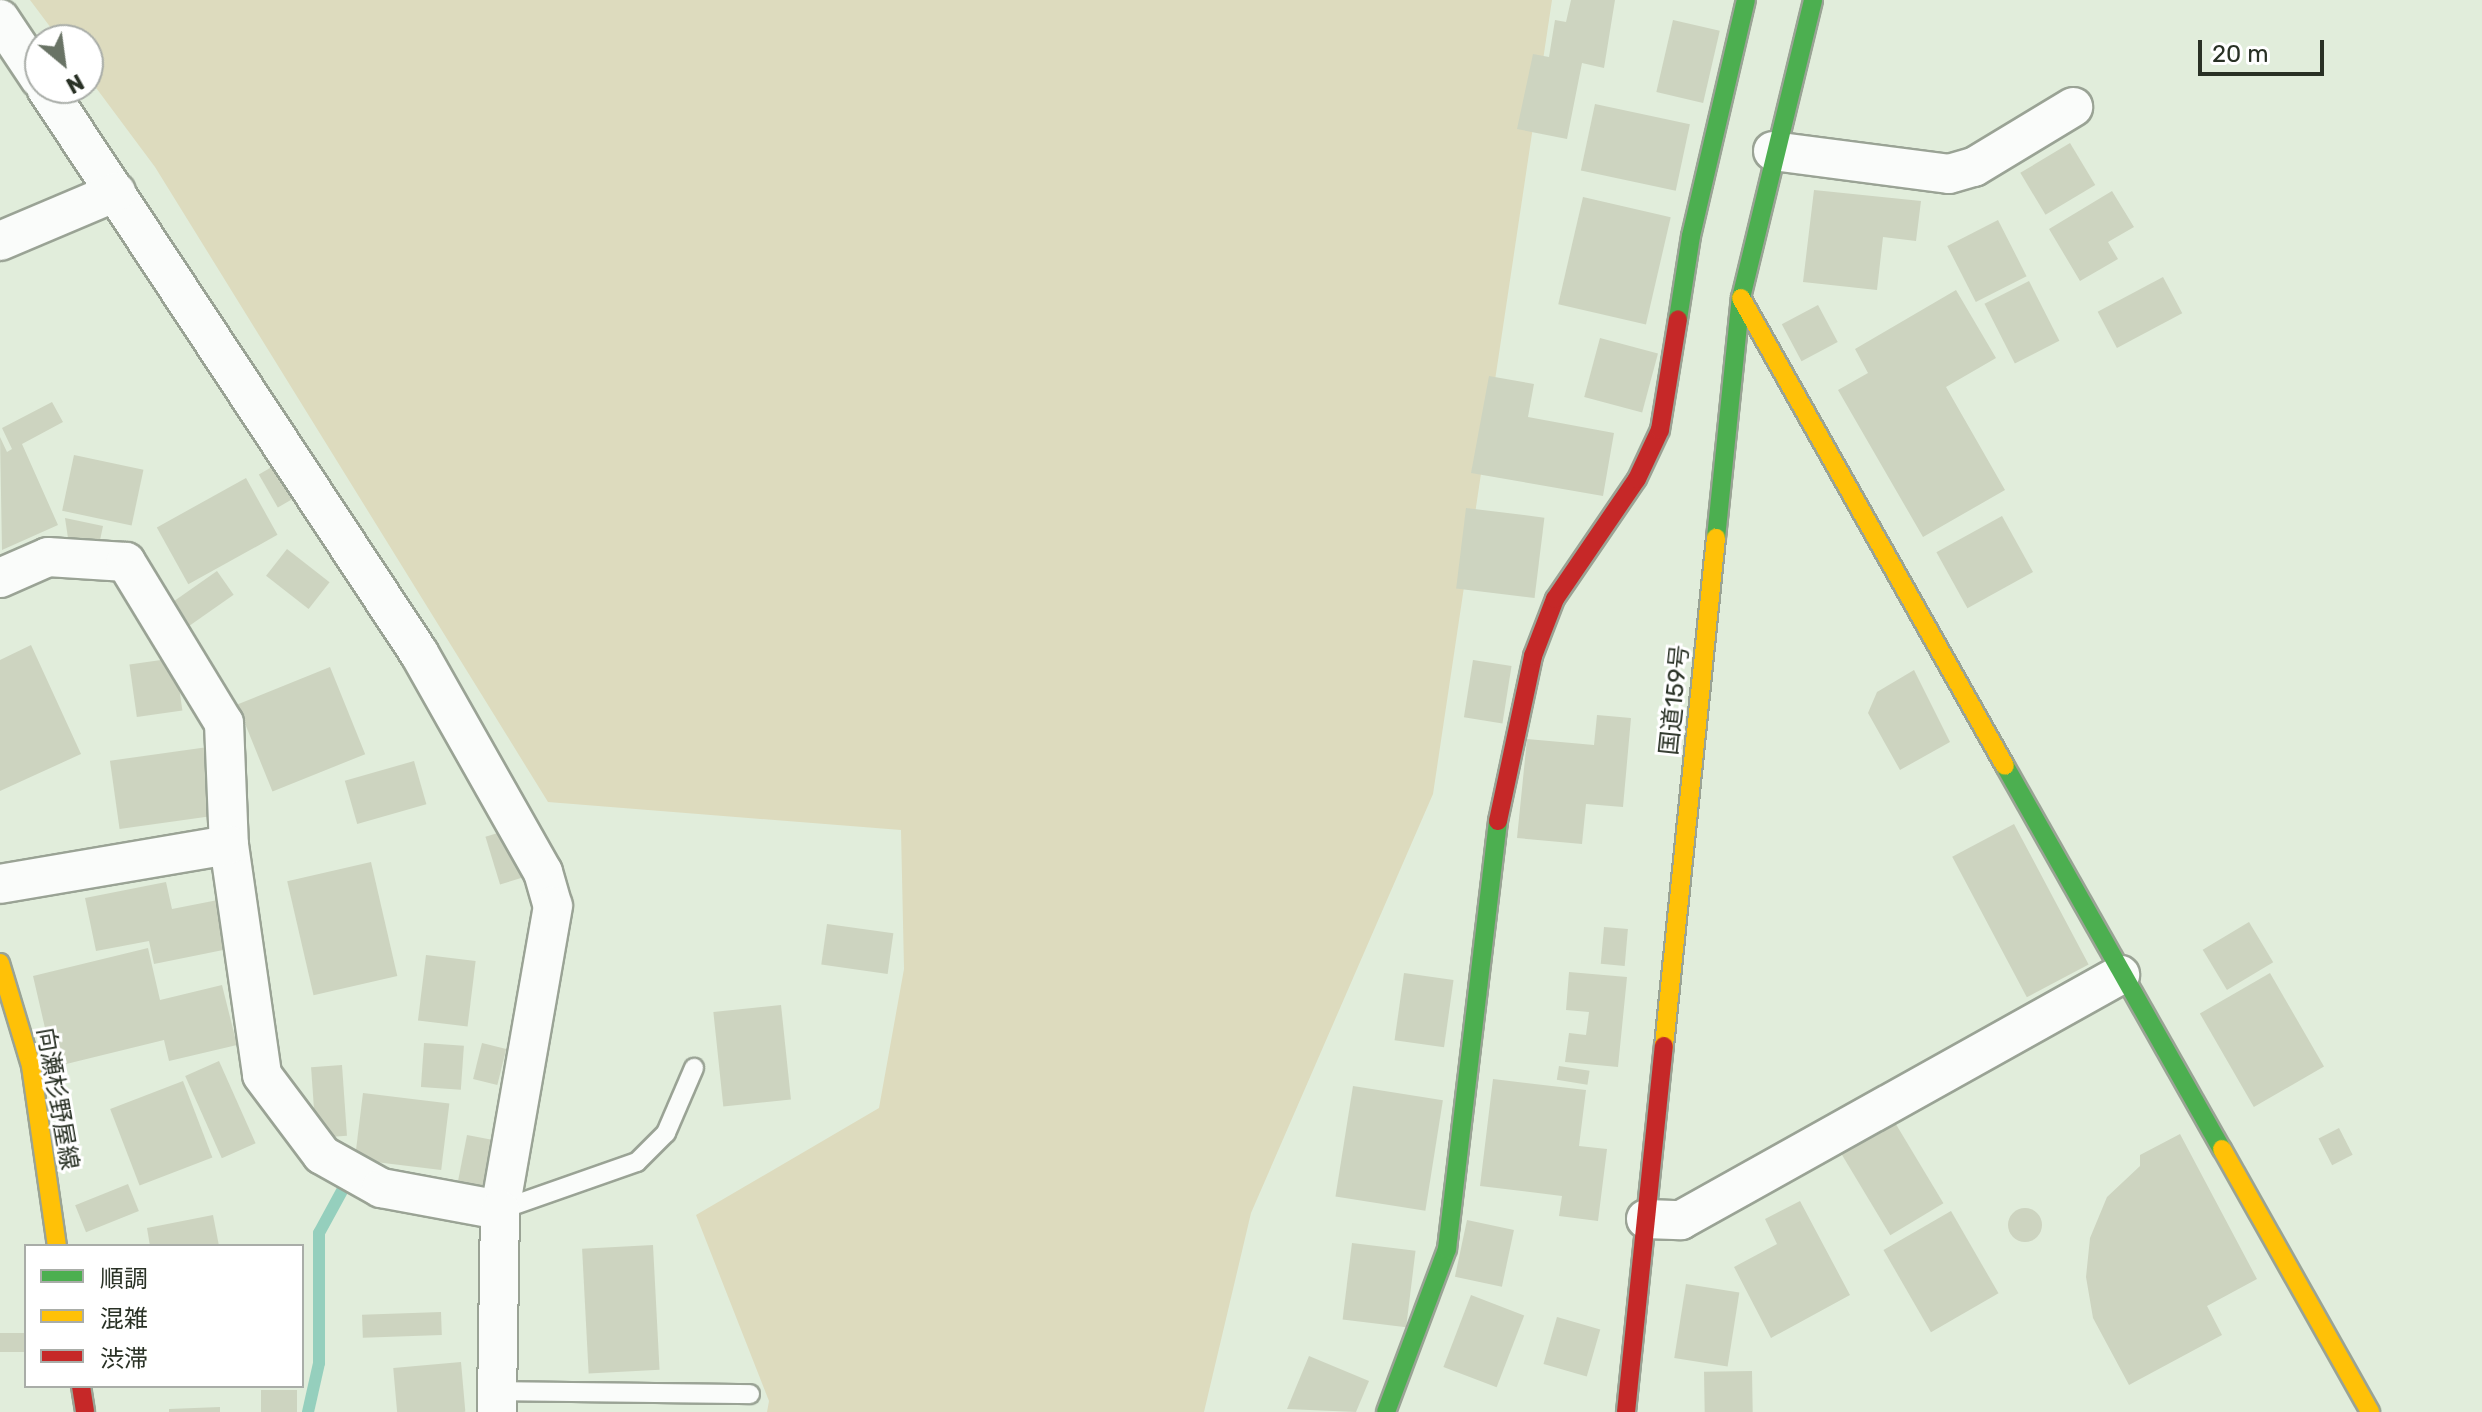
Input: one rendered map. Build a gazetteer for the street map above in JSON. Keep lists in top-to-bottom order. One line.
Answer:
{"streets":{"main road":["国道159号","向瀬杉野屋線"]},"legend":["順調","混雑","渋滞"],"scale_bar":"20 m","north":"bottom right"}
